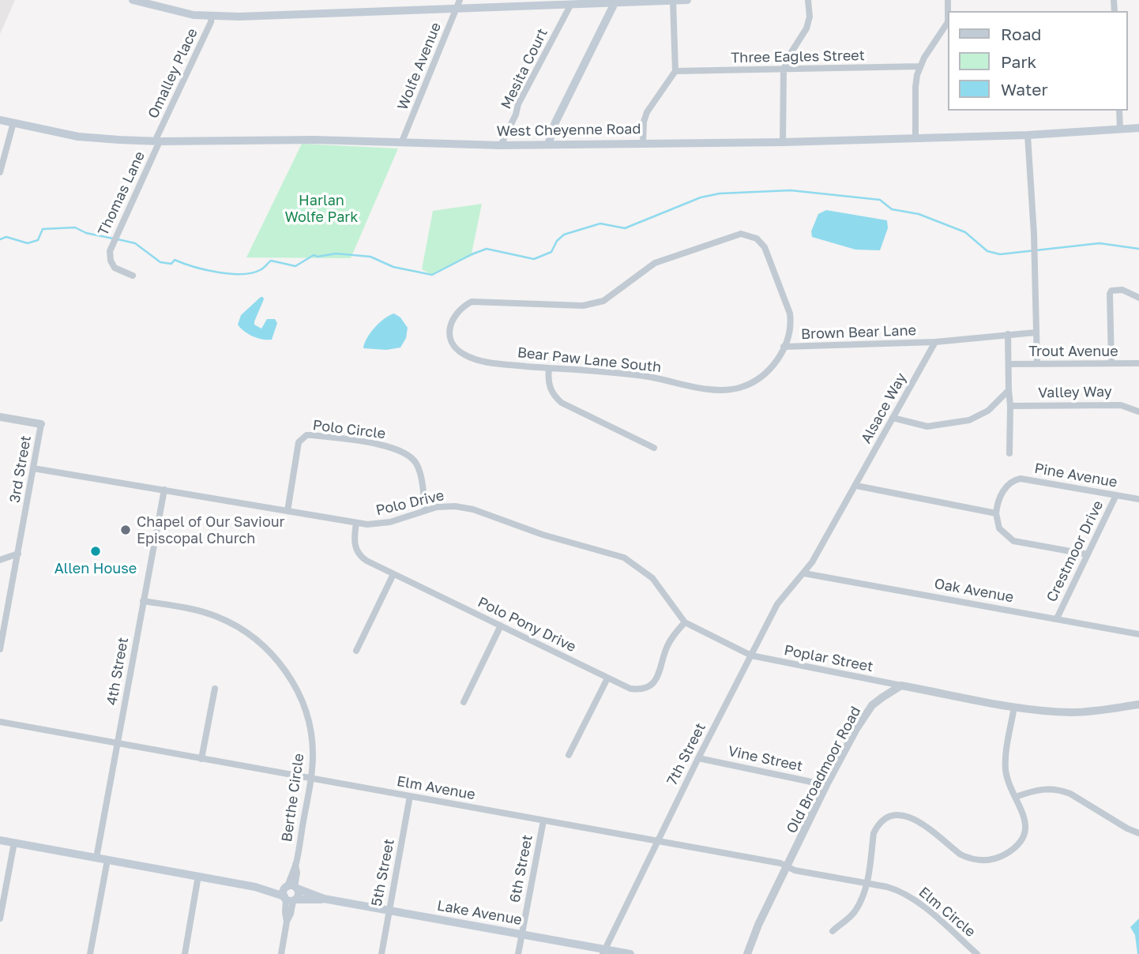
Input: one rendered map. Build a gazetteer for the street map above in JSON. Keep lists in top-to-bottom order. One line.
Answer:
{"streets":{"main road":["West Cheyenne Road","Lake Avenue"],"street":["Three Eagles Street","Wolfe Avenue","Mesita Court","Omalley Place","Thomas Lane","Brown Bear Lane","Trout Avenue","Bear Paw Lane South","Valley Way","Alsace Way","Polo Circle","3rd Street","Pine Avenue","Polo Drive","Crestmoor Drive","Oak Avenue","Polo Pony Drive","Poplar Street","4th Street","7th Street","Vine Street","Old Broadmoor Road","Elm Avenue","Berthe Circle","6th Street","5th Street","Elm Circle"]},"crossings":[["Wolfe Avenue","West Cheyenne Road"],["Mesita Court","West Cheyenne Road"],["Omalley Place","West Cheyenne Road"],["Omalley Place","Thomas Lane"],["West Cheyenne Road","Thomas Lane"],["Brown Bear Lane","Bear Paw Lane South"],["Brown Bear Lane","Alsace Way"],["Alsace Way","Oak Avenue"],["Alsace Way","7th Street"],["Polo Circle","Polo Drive"],["3rd Street","Polo Drive"],["Pine Avenue","Crestmoor Drive"],["Polo Drive","Polo Pony Drive"],["Polo Drive","Poplar Street"],["Polo Drive","4th Street"],["Polo Drive","7th Street"],["Crestmoor Drive","Oak Avenue"],["Oak Avenue","7th Street"],["Poplar Street","7th Street"],["Poplar Street","Old Broadmoor Road"],["4th Street","Elm Avenue"],["4th Street","Berthe Circle"],["4th Street","Lake Avenue"],["7th Street","Vine Street"],["7th Street","Elm Avenue"],["7th Street","Lake Avenue"],["Vine Street","Old Broadmoor Road"],["Old Broadmoor Road","Elm Avenue"],["Elm Avenue","Berthe Circle"],["Elm Avenue","6th Street"],["Elm Avenue","5th Street"],["Elm Avenue","Elm Circle"],["Berthe Circle","Lake Avenue"],["6th Street","Lake Avenue"],["5th Street","Lake Avenue"]],"parks":["Harlan Wolfe Park"],"places":["Chapel of Our Saviour Episcopal Church","Allen House"],"legend":["Road","Park","Water"]}
